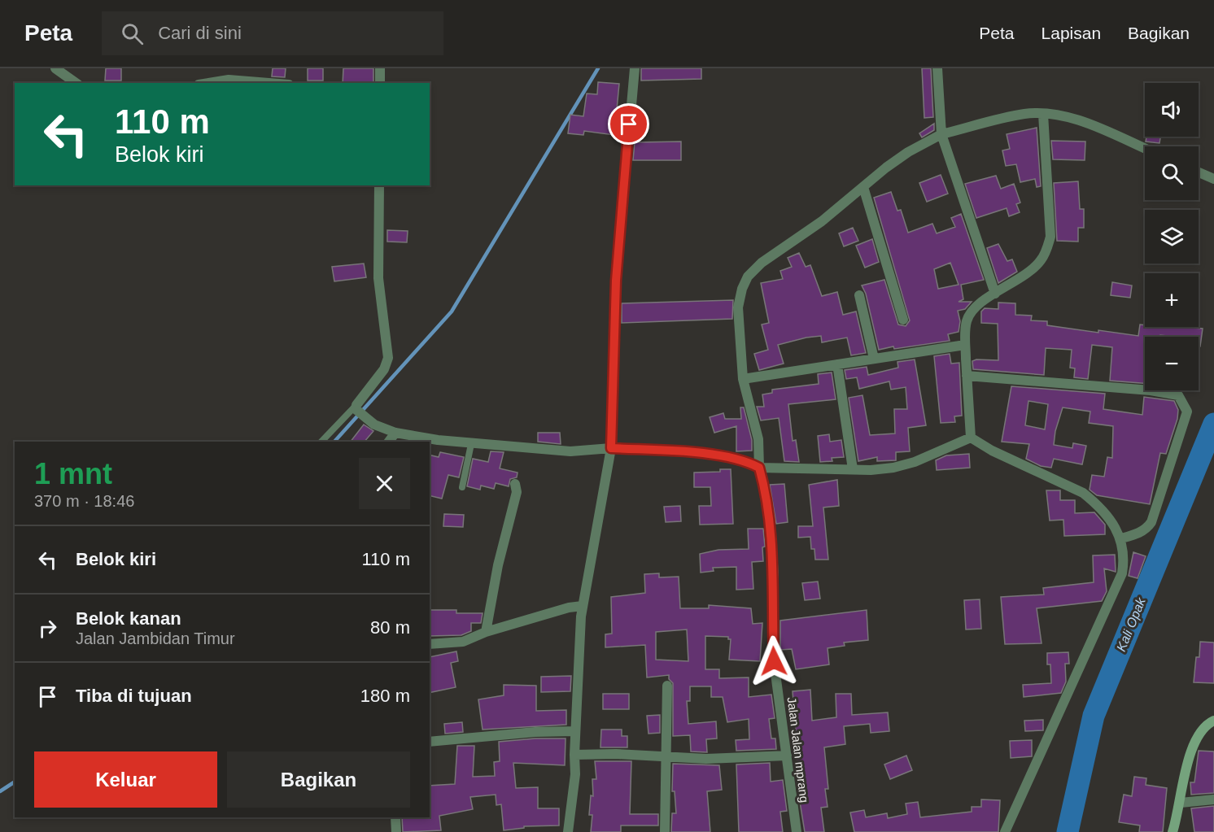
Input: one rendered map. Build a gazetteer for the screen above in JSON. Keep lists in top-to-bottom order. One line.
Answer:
{"streets":{"street":["Jalan Jalan mprang"]},"water":["Kali Opak"],"page":{"header":"Peta","search":"Cari di sini","nav":["Peta","Lapisan","Bagikan"],"map_buttons":["+","−"],"turn":["110 m","Belok kiri"],"heading":["1 mnt","370 m · 18:46"],"list":[{"name":"Belok kiri","value":"110 m"},{"name":"Belok kanan","note":"Jalan Jambidan Timur","value":"80 m"},{"name":"Tiba di tujuan","value":"180 m"}],"buttons":["Keluar","Bagikan"]}}
